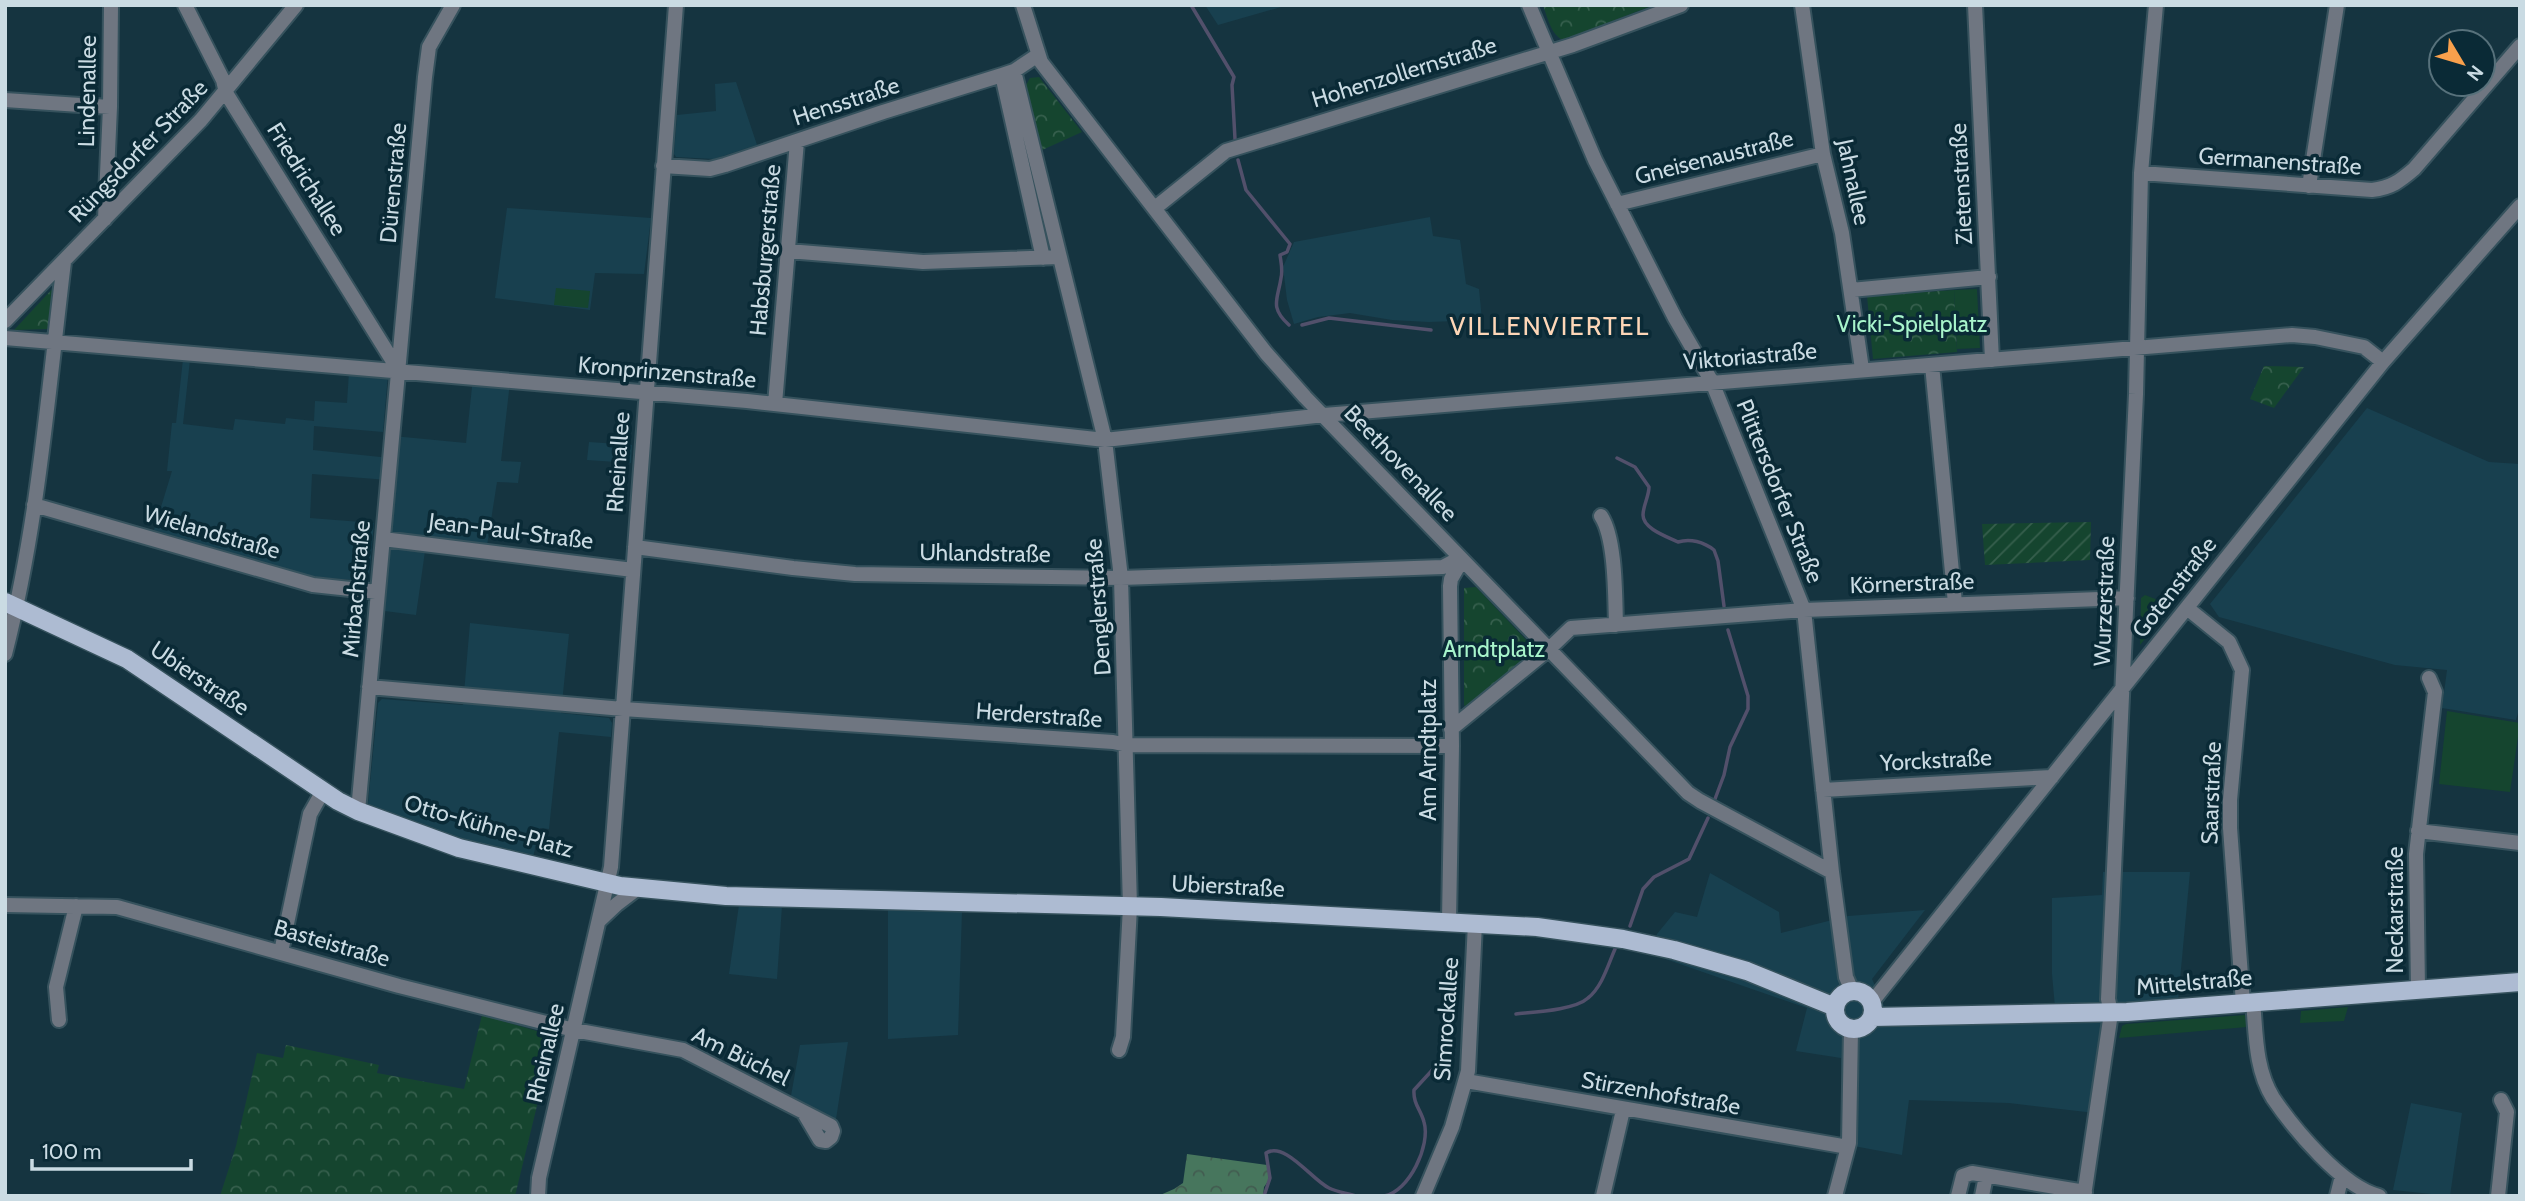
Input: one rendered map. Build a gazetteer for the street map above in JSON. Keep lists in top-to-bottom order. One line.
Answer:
{"streets":{"main road":["Ubierstraße","Otto-Kühne-Platz","Mittelstraße"],"street":["Hohenzollernstraße","Lindenallee","Hensstraße","Rüngsdorfer Straße","Gneisenaustraße","Germanenstraße","Friedrichallee","Jahnallee","Dürenstraße","Zietenstraße","Habsburgerstraße","Viktoriastraße","Kronprinzenstraße","Rheinallee","Beethovenallee","Plittersdorfer Straße","Jean-Paul-Straße","Wielandstraße","Uhlandstraße","Körnerstraße","Gotenstraße","Mirbachstraße","Wurzerstraße","Denglerstraße","Herderstraße","Am Arndtplatz","Yorckstraße","Saarstraße","Neckarstraße","Basteistraße","Simrockallee","Am Büchel","Stirzenhofstraße"]},"crossings":[["Hohenzollernstraße","Beethovenallee"],["Hohenzollernstraße","Plittersdorfer Straße"],["Lindenallee","Rüngsdorfer Straße"],["Hensstraße","Habsburgerstraße"],["Hensstraße","Rheinallee"],["Hensstraße","Beethovenallee"],["Hensstraße","Denglerstraße"],["Rüngsdorfer Straße","Friedrichallee"],["Gneisenaustraße","Jahnallee"],["Gneisenaustraße","Plittersdorfer Straße"],["Germanenstraße","Wurzerstraße"],["Friedrichallee","Dürenstraße"],["Friedrichallee","Kronprinzenstraße"],["Friedrichallee","Mirbachstraße"],["Jahnallee","Viktoriastraße"],["Dürenstraße","Kronprinzenstraße"],["Dürenstraße","Mirbachstraße"],["Zietenstraße","Viktoriastraße"],["Habsburgerstraße","Kronprinzenstraße"],["Viktoriastraße","Kronprinzenstraße"],["Viktoriastraße","Beethovenallee"],["Viktoriastraße","Plittersdorfer Straße"],["Viktoriastraße","Gotenstraße"],["Viktoriastraße","Wurzerstraße"],["Kronprinzenstraße","Rheinallee"],["Kronprinzenstraße","Beethovenallee"],["Kronprinzenstraße","Mirbachstraße"],["Kronprinzenstraße","Denglerstraße"],["Rheinallee","Jean-Paul-Straße"],["Rheinallee","Uhlandstraße"],["Rheinallee","Ubierstraße"],["Rheinallee","Herderstraße"],["Rheinallee","Otto-Kühne-Platz"],["Rheinallee","Basteistraße"],["Rheinallee","Am Büchel"],["Beethovenallee","Plittersdorfer Straße"],["Beethovenallee","Uhlandstraße"],["Beethovenallee","Körnerstraße"],["Plittersdorfer Straße","Körnerstraße"],["Plittersdorfer Straße","Gotenstraße"],["Plittersdorfer Straße","Ubierstraße"],["Plittersdorfer Straße","Yorckstraße"],["Plittersdorfer Straße","Mittelstraße"],["Jean-Paul-Straße","Mirbachstraße"],["Wielandstraße","Mirbachstraße"],["Uhlandstraße","Denglerstraße"],["Uhlandstraße","Am Arndtplatz"],["Körnerstraße","Wurzerstraße"],["Gotenstraße","Wurzerstraße"],["Gotenstraße","Ubierstraße"],["Gotenstraße","Yorckstraße"],["Gotenstraße","Saarstraße"],["Gotenstraße","Mittelstraße"],["Mirbachstraße","Ubierstraße"],["Mirbachstraße","Otto-Kühne-Platz"],["Wurzerstraße","Mittelstraße"],["Denglerstraße","Ubierstraße"],["Denglerstraße","Herderstraße"],["Ubierstraße","Am Arndtplatz"],["Ubierstraße","Otto-Kühne-Platz"],["Ubierstraße","Mittelstraße"],["Ubierstraße","Simrockallee"],["Herderstraße","Am Arndtplatz"],["Saarstraße","Mittelstraße"],["Neckarstraße","Mittelstraße"],["Basteistraße","Am Büchel"],["Simrockallee","Stirzenhofstraße"]],"districts":["VILLENVIERTEL"],"parks":["Vicki-Spielplatz","Arndtplatz"],"scale_bar":"100 m","north":"bottom right"}
